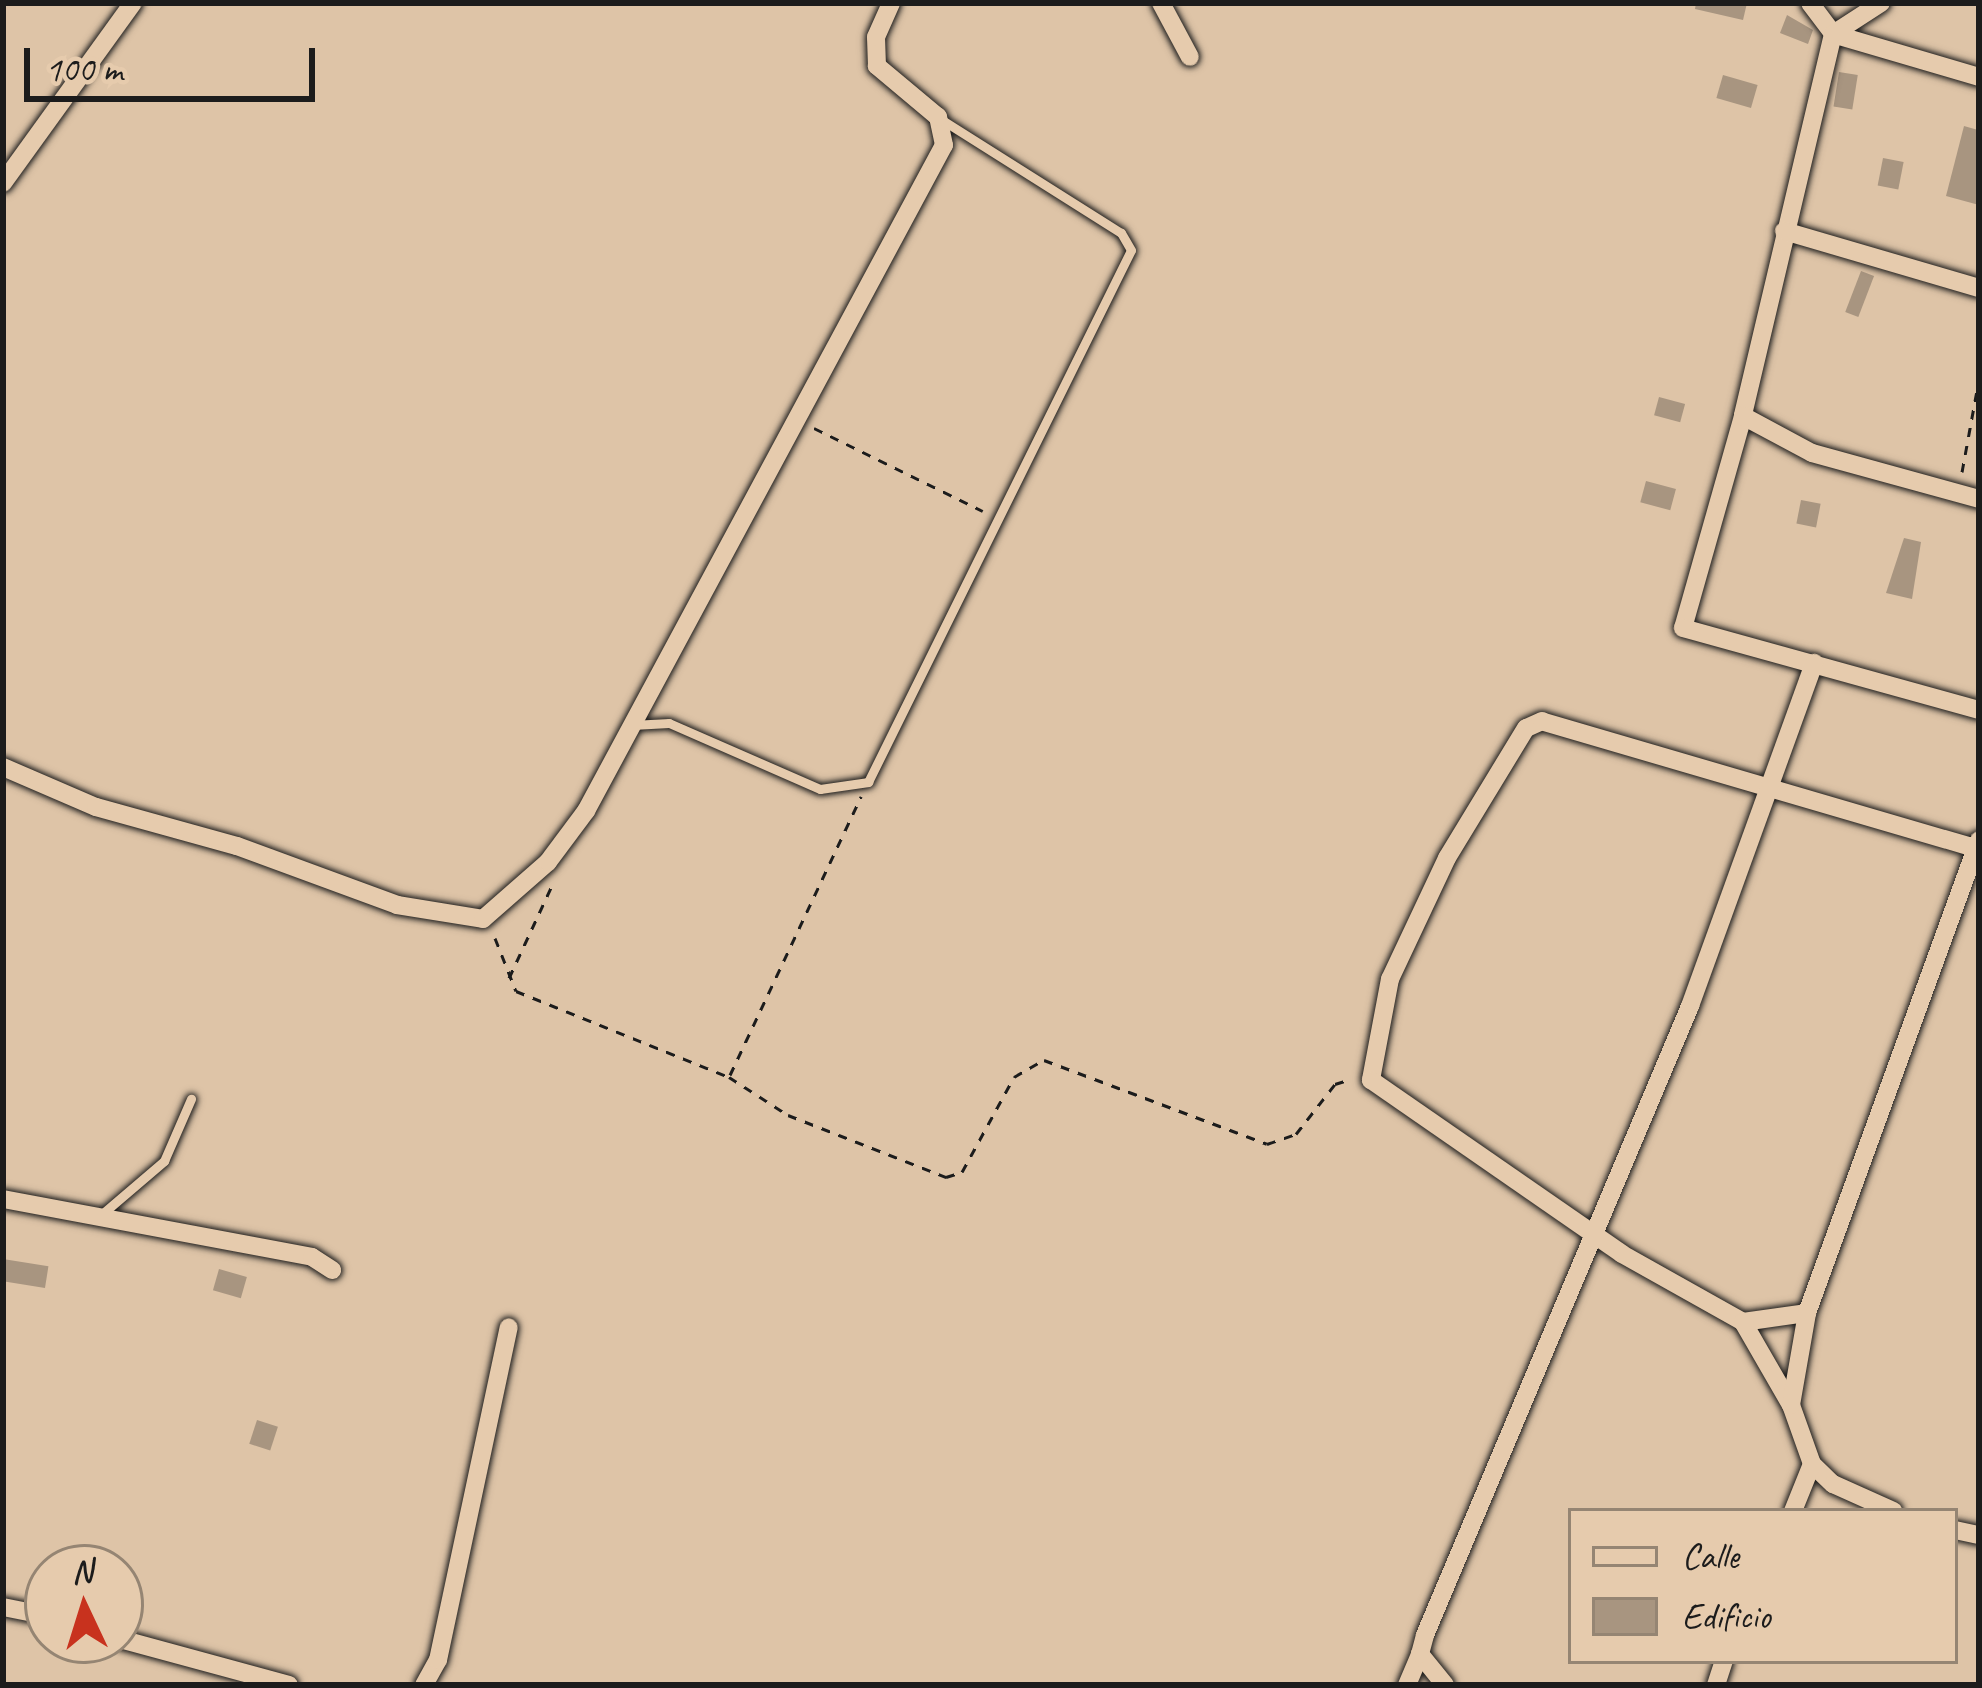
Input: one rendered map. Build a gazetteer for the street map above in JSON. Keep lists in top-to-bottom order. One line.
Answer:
{"legend":["Calle","Edificio"],"scale_bar":"100 m","north":"top"}
